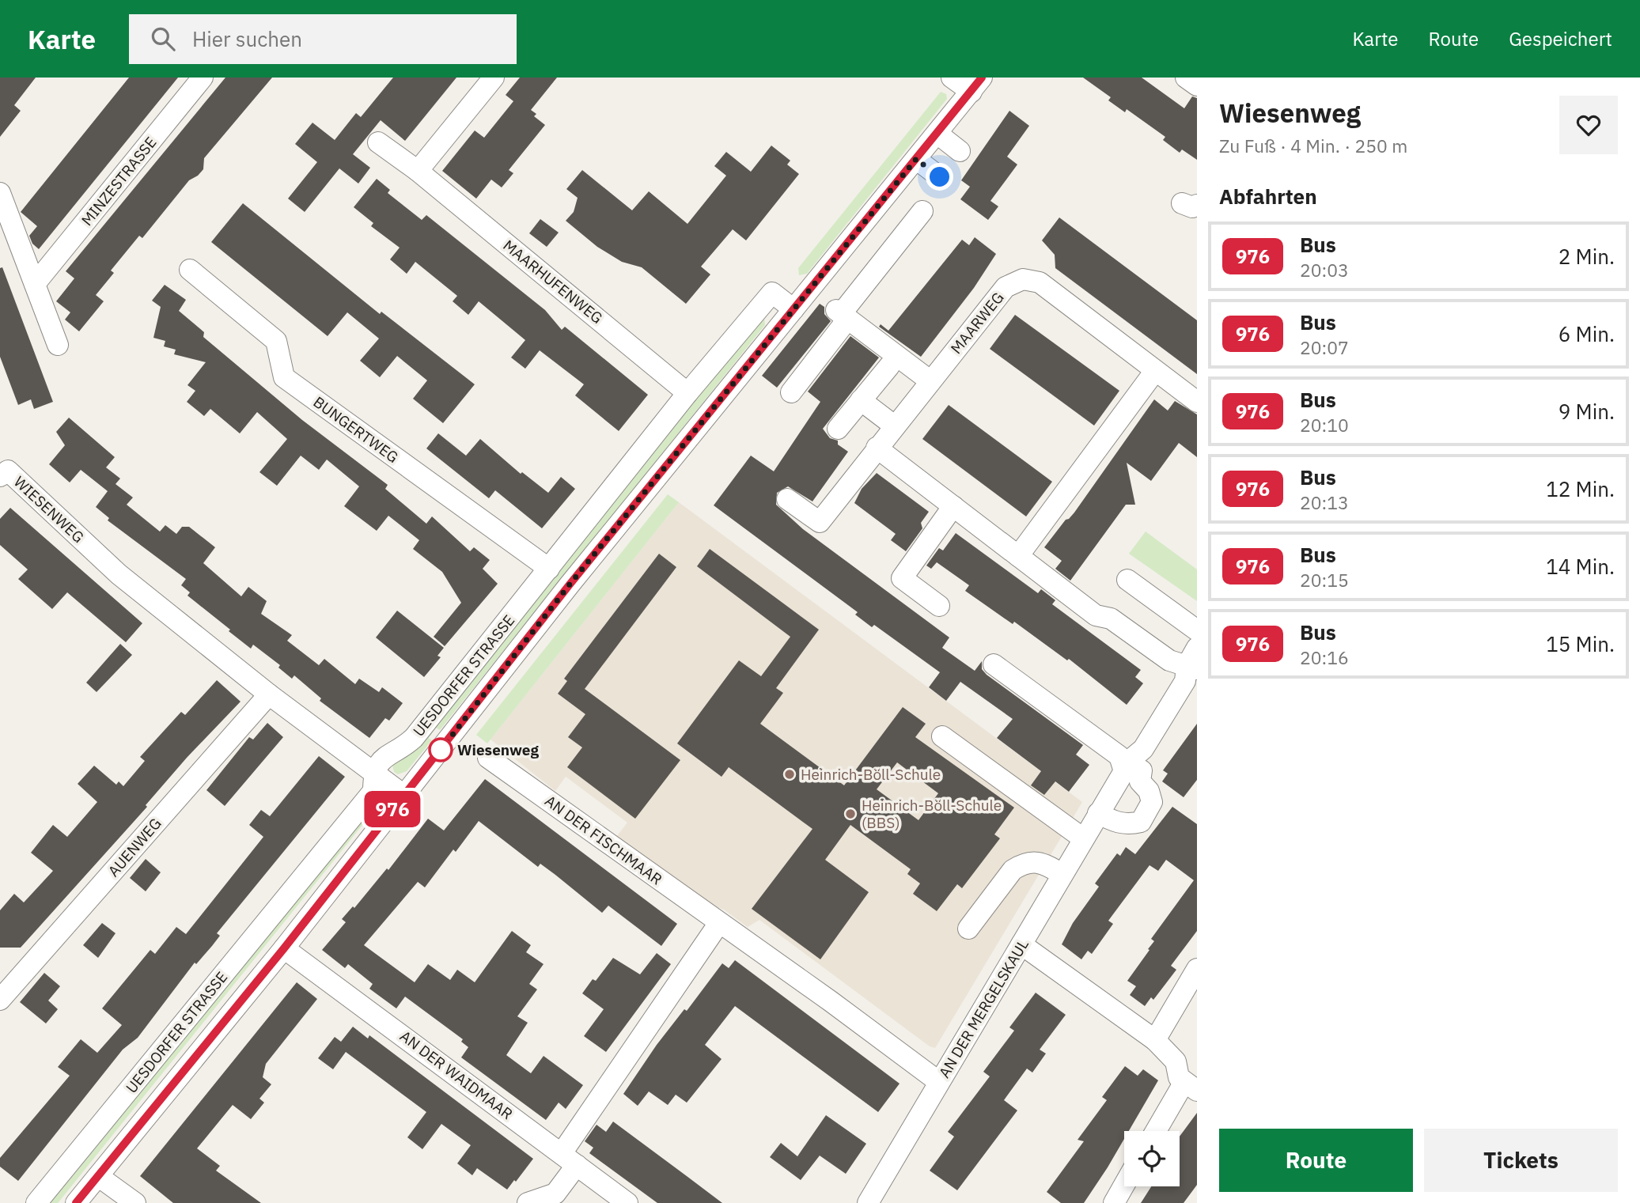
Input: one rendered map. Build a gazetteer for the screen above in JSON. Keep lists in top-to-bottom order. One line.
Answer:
{"streets":{"street":["MINZESTRASSE","MAARHUFENWEG","MAARWEG","BUNGERTWEG","WIESENWEG","UESDORFER STRASSE","AN DER FISCHMAAR","AUENWEG","AN DER MERGELSKAUL","AN DER WAIDMAAR"]},"crossings":[["MAARHUFENWEG","UESDORFER STRASSE"],["BUNGERTWEG","UESDORFER STRASSE"],["WIESENWEG","UESDORFER STRASSE"],["WIESENWEG","AUENWEG"],["UESDORFER STRASSE","AN DER WAIDMAAR"],["AN DER FISCHMAAR","AN DER MERGELSKAUL"]],"places":["Wiesenweg","Heinrich-Böll-Schule","Heinrich-Böll-Schule (BBS)"],"lines":["bus line 976"],"page":{"header":"Karte","search":"Hier suchen","nav":["Karte","Route","Gespeichert"],"on_map":"976","heading":[["Wiesenweg","Zu Fuß · 4 Min. · 250 m"],"Abfahrten"],"list":[{"mark":"976","name":"Bus","note":"20:03","value":"2 Min."},{"mark":"976","name":"Bus","note":"20:07","value":"6 Min."},{"mark":"976","name":"Bus","note":"20:10","value":"9 Min."},{"mark":"976","name":"Bus","note":"20:13","value":"12 Min."},{"mark":"976","name":"Bus","note":"20:15","value":"14 Min."},{"mark":"976","name":"Bus","note":"20:16","value":"15 Min."}],"buttons":["Route","Tickets"]}}
